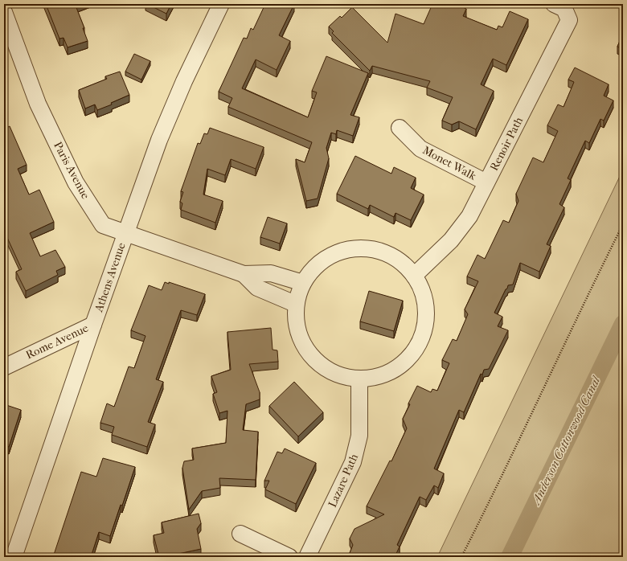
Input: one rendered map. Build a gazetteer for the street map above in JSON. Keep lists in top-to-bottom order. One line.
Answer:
{"streets":{"street":["Renoir Path","Monet Walk","Paris Avenue","Athens Avenue","Rome Avenue","Lazare Path"]},"crossings":[["Renoir Path","Monet Walk"],["Paris Avenue","Athens Avenue"],["Athens Avenue","Rome Avenue"]],"water":["Anderson Cottonwood Canal"]}
